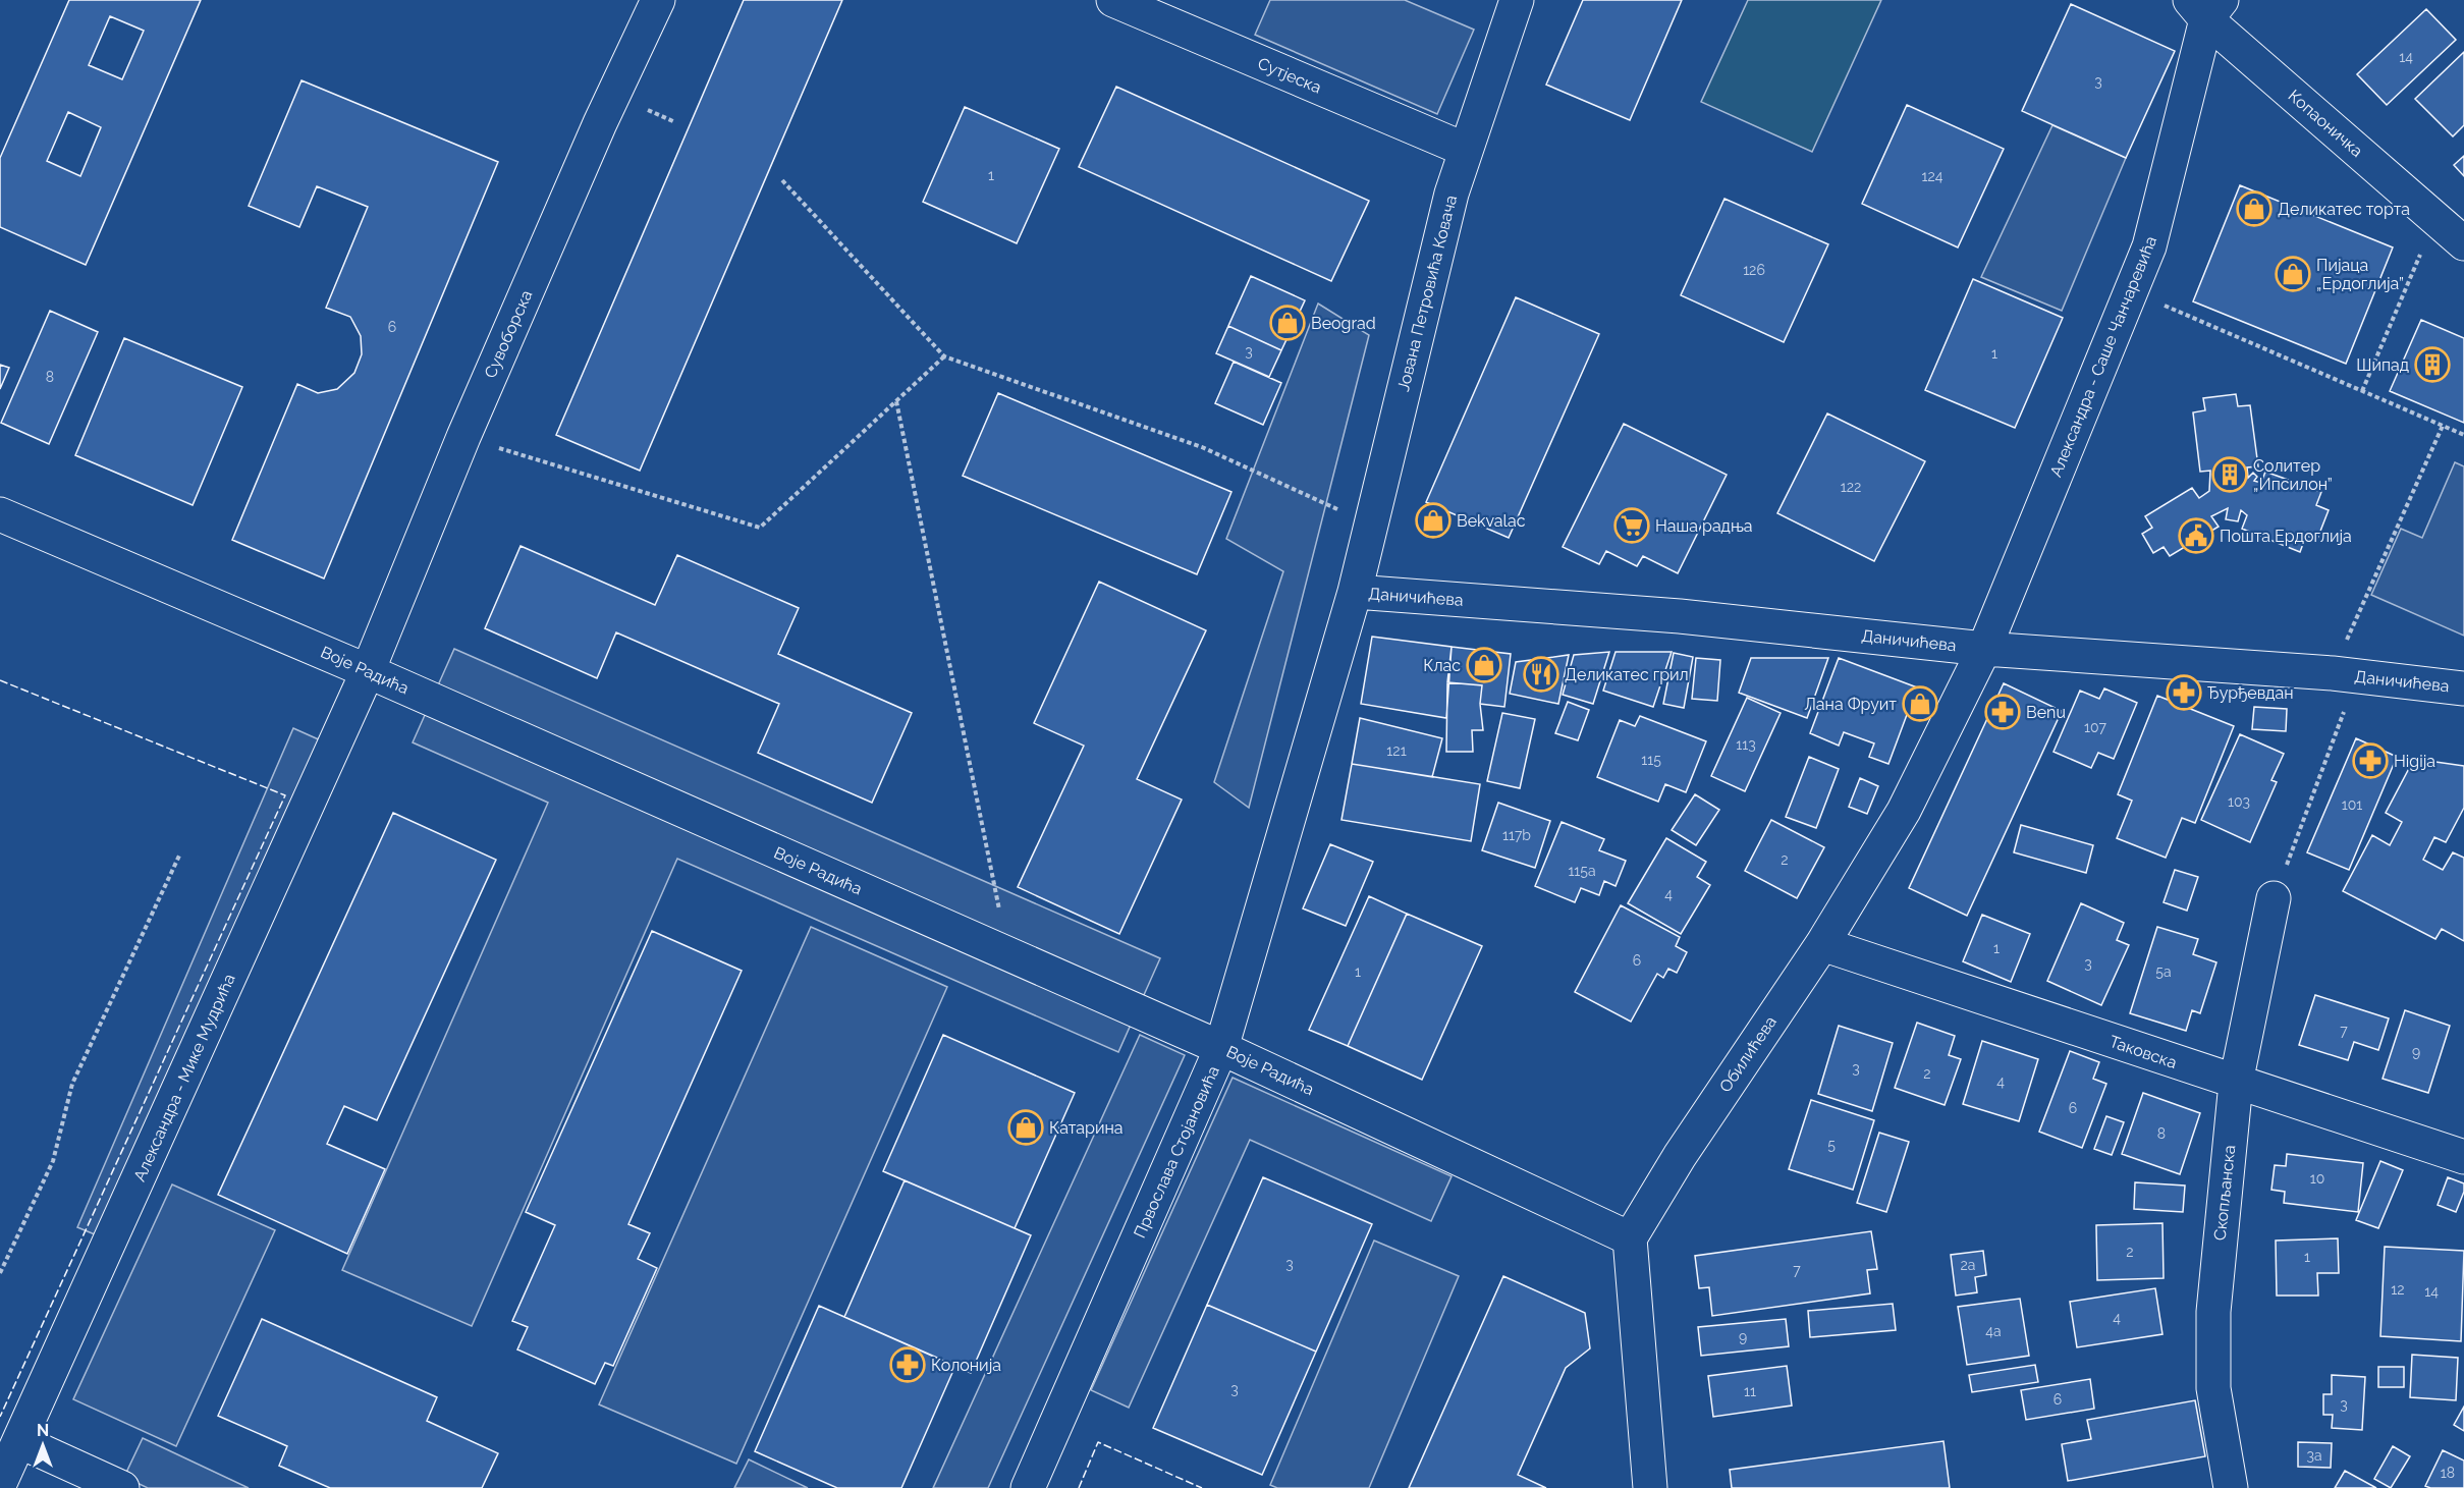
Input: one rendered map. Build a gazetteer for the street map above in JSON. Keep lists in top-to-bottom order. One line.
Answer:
{"streets":{"street":["Сутјеска","Копаоничка","Јована Петровића Ковача","Сувоборска","Александра - Саше Чанчаревића","Даничићева","Воје Радића","Таковска","Обилићева","Александра - Мике Мудрића","Првослава Стојановића","Скопљанска"]},"crossings":[["Сутјеска","Јована Петровића Ковача"],["Копаоничка","Александра - Саше Чанчаревића"],["Јована Петровића Ковача","Даничићева"],["Јована Петровића Ковача","Првослава Стојановића"],["Сувоборска","Воје Радића"],["Сувоборска","Александра - Мике Мудрића"],["Александра - Саше Чанчаревића","Даничићева"],["Александра - Саше Чанчаревића","Обилићева"],["Даничићева","Обилићева"],["Даничићева","Првослава Стојановића"],["Воје Радића","Обилићева"],["Воје Радића","Александра - Мике Мудрића"],["Воје Радића","Првослава Стојановића"],["Таковска","Обилићева"],["Таковска","Скопљанска"]],"places":{"shop":["Деликатес торта","Пијаца „Ердоглија”","Beograd","Bekvalac","Клас","Лана Фруит","Катарина"],"building":["Шипад","Солитер „Ипсилон”"],"supermarket":["Наша радња"],"public building":["Пошта Ердоглија"],"restaurant":["Деликатес грил"],"pharmacy":["Ђурђевдан","Benu","Higija","Колонија"]},"house_numbers":["14","3","1","124","126","6","3","1","8","122","107","113","121","115","103","101","117b","2","115a","4","1","6","3","1","5a","7","9","3","2","4","6","8","5","10","2","1","3","2a","7","12","14","4","4a","9","3","11","6","3","3a","18"],"north":"top"}
